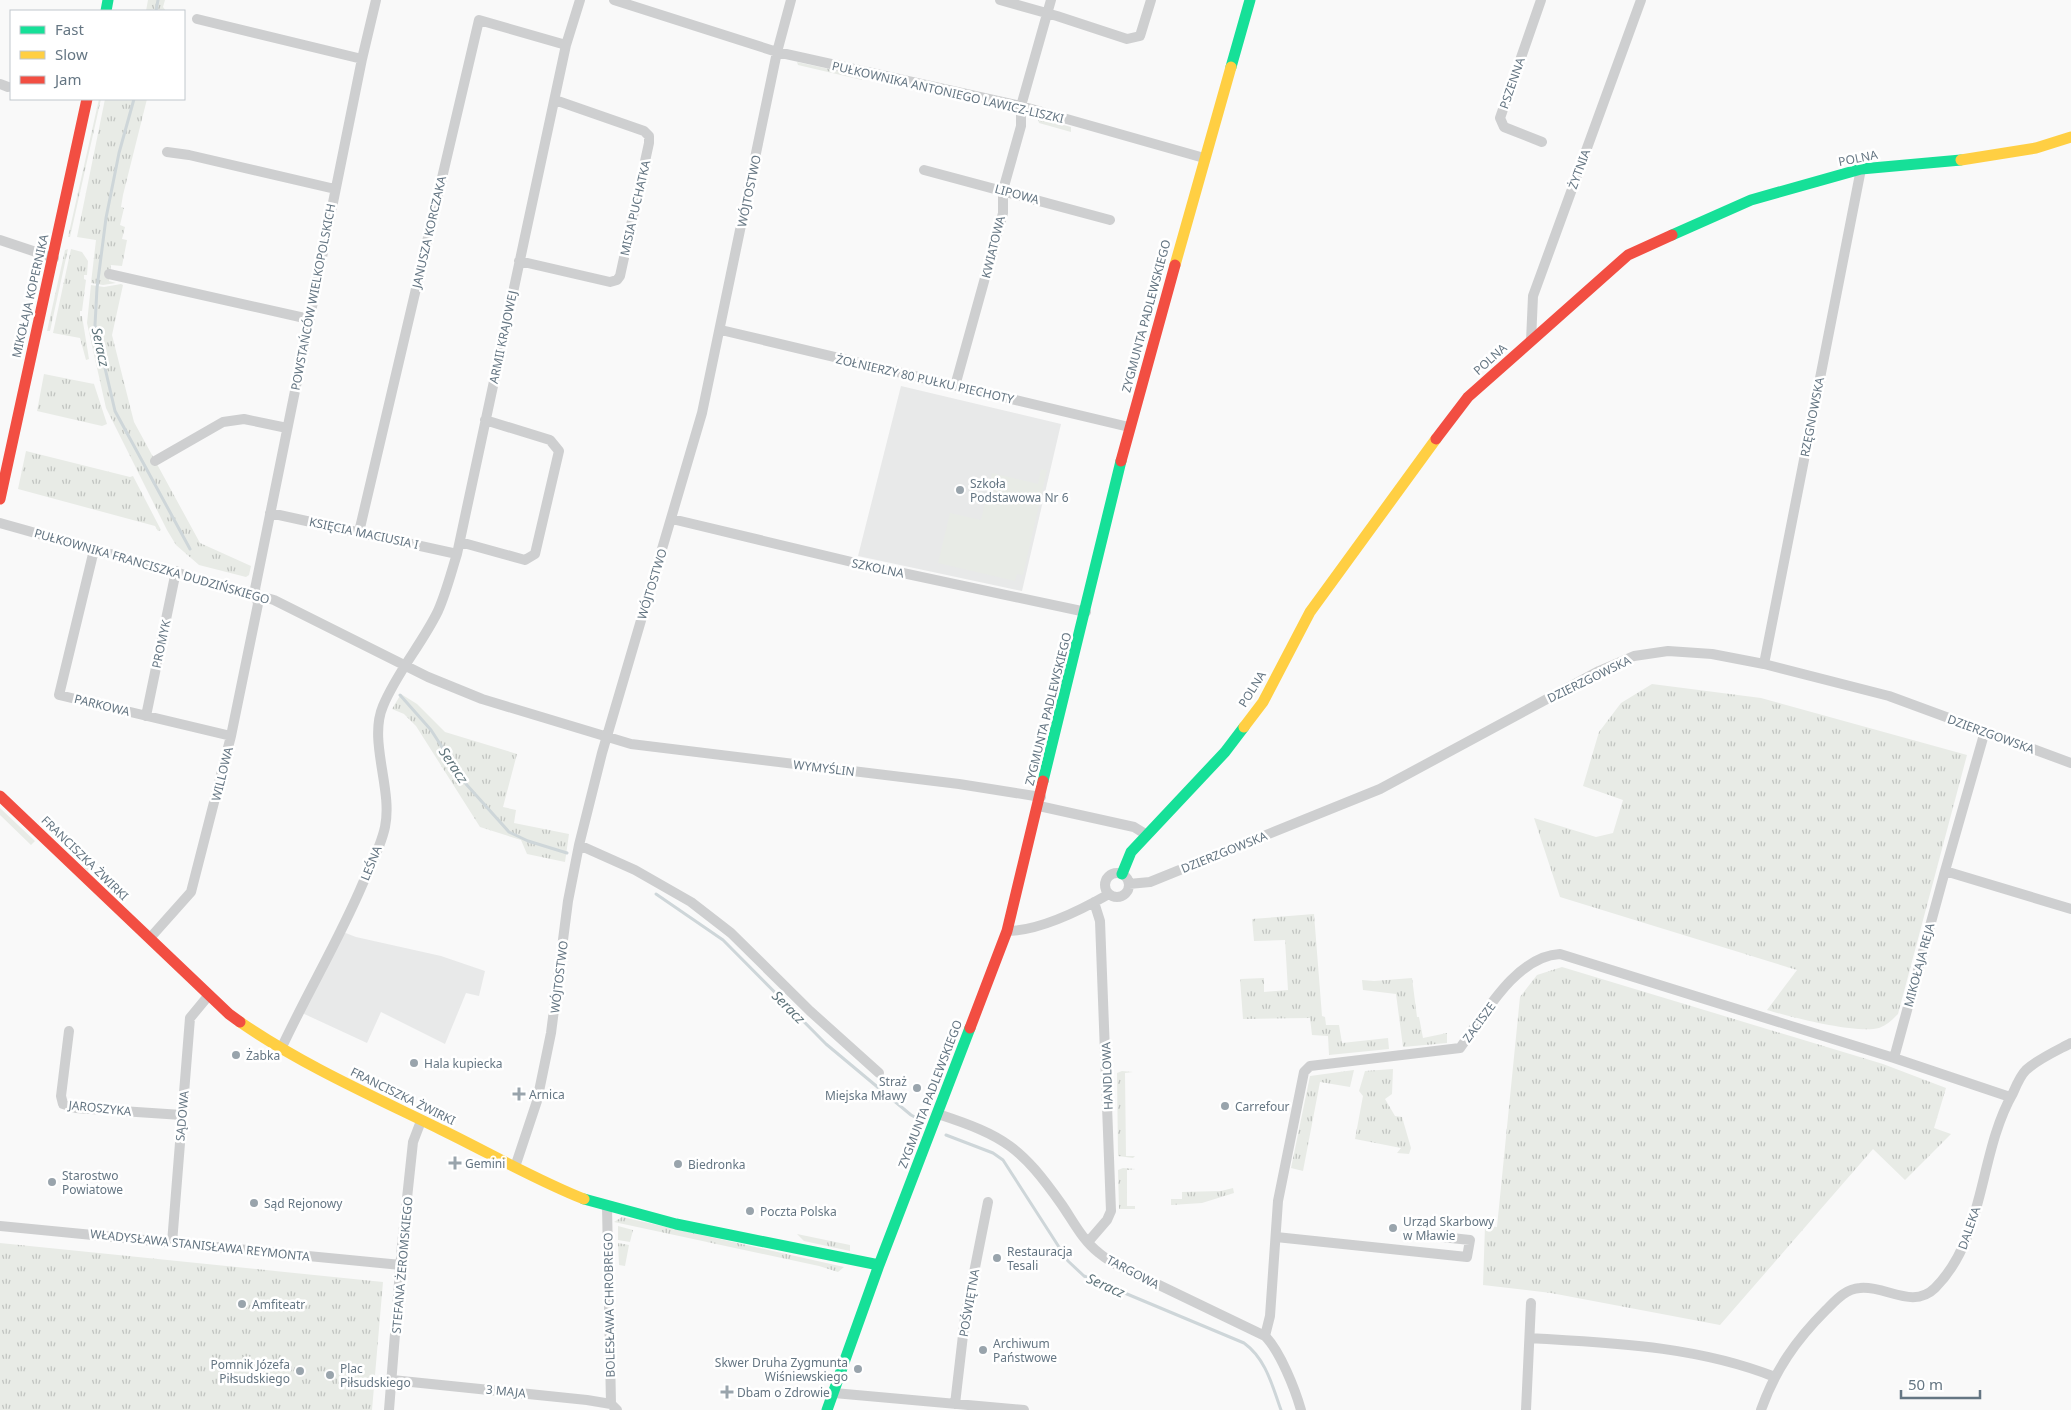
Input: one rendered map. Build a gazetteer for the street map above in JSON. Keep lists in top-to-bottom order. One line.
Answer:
{"streets":{"street":["PSZENNA","PUŁKOWNIKA ANTONIEGO LAWICZ-LISZKI","POLNA","ŻYTNIA","WÓJTOSTWO","LIPOWA","MISIA PUCHATKA","JANUSZA KORCZAKA","KWIATOWA","MIKOŁAJA KOPERNIKA","POWSTAŃCÓW WIELKOPOLSKICH","ZYGMUNTA PADLEWSKIEGO","ARMII KRAJOWEJ","ŻOŁNIERZY 80 PUŁKU PIECHOTY","RZĘGNOWSKA","KSIĘCIA MACIUSIA I","PUŁKOWNIKA FRANCISZKA DUDZIŃSKIEGO","SZKOLNA","PROMYK","DZIERZGOWSKA","PARKOWA","WYMYŚLIN","WILLOWA","FRANCISZKA ŻWIRKI","LEŚNA","MIKOŁAJA REJA","ZACISZE","HANDLOWA","JAROSZYKA","SĄDOWA","DALEKA","WŁADYSŁAWA STANISŁAWA REYMONTA","STEFANA ŻEROMSKIEGO","TARGOWA","POŚWIĘTNA","BOLESŁAWA CHROBREGO","3 MAJA"]},"crossings":[["PUŁKOWNIKA ANTONIEGO LAWICZ-LISZKI","WÓJTOSTWO"],["PUŁKOWNIKA ANTONIEGO LAWICZ-LISZKI","KWIATOWA"],["PUŁKOWNIKA ANTONIEGO LAWICZ-LISZKI","ZYGMUNTA PADLEWSKIEGO"],["POLNA","ŻYTNIA"],["POLNA","RZĘGNOWSKA"],["POLNA","DZIERZGOWSKA"],["POLNA","WYMYŚLIN"],["WÓJTOSTWO","ŻOŁNIERZY 80 PUŁKU PIECHOTY"],["WÓJTOSTWO","PUŁKOWNIKA FRANCISZKA DUDZIŃSKIEGO"],["WÓJTOSTWO","SZKOLNA"],["WÓJTOSTWO","WYMYŚLIN"],["WÓJTOSTWO","FRANCISZKA ŻWIRKI"],["LIPOWA","KWIATOWA"],["MISIA PUCHATKA","ARMII KRAJOWEJ"],["JANUSZA KORCZAKA","ARMII KRAJOWEJ"],["JANUSZA KORCZAKA","KSIĘCIA MACIUSIA I"],["KWIATOWA","ŻOŁNIERZY 80 PUŁKU PIECHOTY"],["POWSTAŃCÓW WIELKOPOLSKICH","KSIĘCIA MACIUSIA I"],["POWSTAŃCÓW WIELKOPOLSKICH","PUŁKOWNIKA FRANCISZKA DUDZIŃSKIEGO"],["POWSTAŃCÓW WIELKOPOLSKICH","WILLOWA"],["ZYGMUNTA PADLEWSKIEGO","ŻOŁNIERZY 80 PUŁKU PIECHOTY"],["ZYGMUNTA PADLEWSKIEGO","SZKOLNA"],["ZYGMUNTA PADLEWSKIEGO","DZIERZGOWSKA"],["ZYGMUNTA PADLEWSKIEGO","WYMYŚLIN"],["ZYGMUNTA PADLEWSKIEGO","FRANCISZKA ŻWIRKI"],["ZYGMUNTA PADLEWSKIEGO","TARGOWA"],["ARMII KRAJOWEJ","KSIĘCIA MACIUSIA I"],["ARMII KRAJOWEJ","PUŁKOWNIKA FRANCISZKA DUDZIŃSKIEGO"],["ARMII KRAJOWEJ","LEŚNA"],["RZĘGNOWSKA","DZIERZGOWSKA"],["PUŁKOWNIKA FRANCISZKA DUDZIŃSKIEGO","PROMYK"],["PUŁKOWNIKA FRANCISZKA DUDZIŃSKIEGO","PARKOWA"],["PUŁKOWNIKA FRANCISZKA DUDZIŃSKIEGO","WYMYŚLIN"],["PUŁKOWNIKA FRANCISZKA DUDZIŃSKIEGO","WILLOWA"],["PUŁKOWNIKA FRANCISZKA DUDZIŃSKIEGO","LEŚNA"],["PROMYK","PARKOWA"],["DZIERZGOWSKA","MIKOŁAJA REJA"],["DZIERZGOWSKA","HANDLOWA"],["PARKOWA","WILLOWA"],["WILLOWA","FRANCISZKA ŻWIRKI"],["FRANCISZKA ŻWIRKI","LEŚNA"],["FRANCISZKA ŻWIRKI","SĄDOWA"],["FRANCISZKA ŻWIRKI","STEFANA ŻEROMSKIEGO"],["FRANCISZKA ŻWIRKI","BOLESŁAWA CHROBREGO"],["MIKOŁAJA REJA","ZACISZE"],["ZACISZE","DALEKA"],["ZACISZE","TARGOWA"],["HANDLOWA","TARGOWA"],["JAROSZYKA","SĄDOWA"],["SĄDOWA","WŁADYSŁAWA STANISŁAWA REYMONTA"],["WŁADYSŁAWA STANISŁAWA REYMONTA","STEFANA ŻEROMSKIEGO"],["STEFANA ŻEROMSKIEGO","3 MAJA"],["BOLESŁAWA CHROBREGO","3 MAJA"]],"water":["Seracz"],"places":{"other":["Szkoła Podstawowa Nr 6","Żabka","Hala kupiecka","Straż Miejska Mławy","Carrefour","Biedronka","Starostwo Powiatowe","Sąd Rejonowy","Poczta Polska","Urząd Skarbowy w Mławie","Restauracja Tesali","Amfiteatr","Archiwum Państwowe","Skwer Druha Zygmunta Wiśniewskiego","Pomnik Józefa Piłsudskiego","Plac Piłsudskiego"],"health":["Arnica","Gemini","Dbam o Zdrowie"]},"legend":["Fast","Slow","Jam"],"scale_bar":"50 m"}
